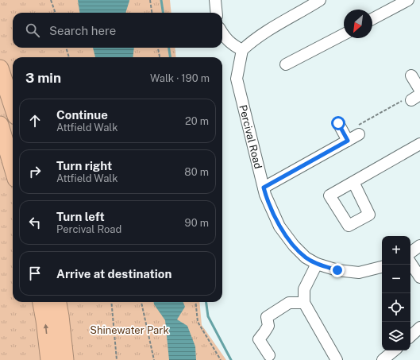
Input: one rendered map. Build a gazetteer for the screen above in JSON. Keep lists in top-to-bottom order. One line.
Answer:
{"streets":{"street":["Percival Road"]},"parks":["Shinewater Park"],"north":"bottom left","page":{"search":"Search here","heading":["3 min","Walk · 190 m"],"list":[["Continue","Attfield Walk","20 m"],["Turn right","Attfield Walk","80 m"],["Turn left","Percival Road","90 m"],"Arrive at destination"],"map_buttons":["+","−"]}}
